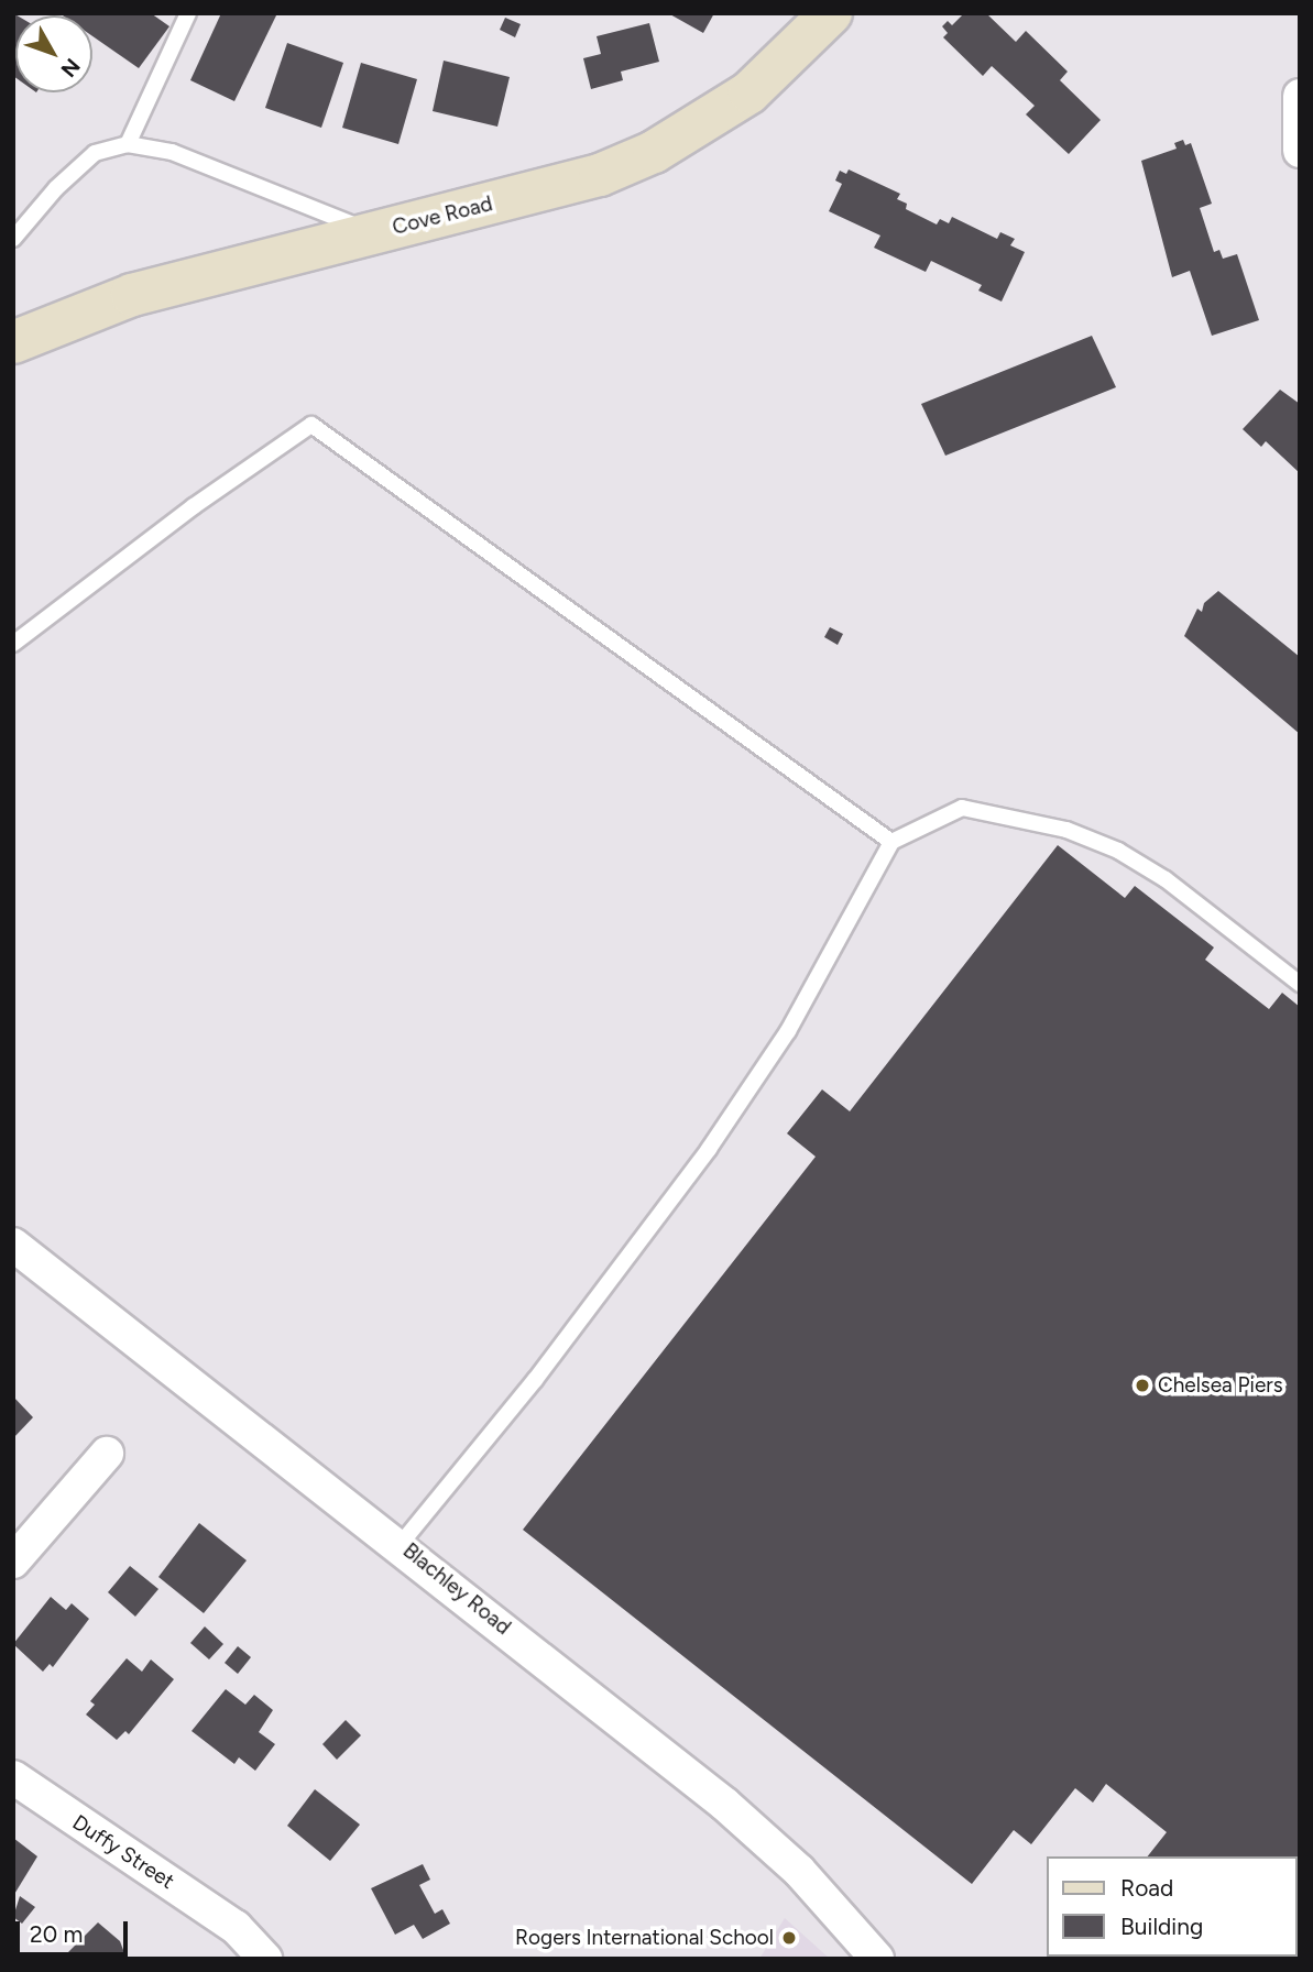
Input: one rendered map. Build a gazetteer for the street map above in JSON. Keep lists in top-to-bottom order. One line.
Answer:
{"streets":{"main road":["Cove Road"],"street":["Blachley Road","Duffy Street"]},"places":["Chelsea Piers","Rogers International School"],"legend":["Road","Building"],"scale_bar":"20 m","north":"bottom right"}
